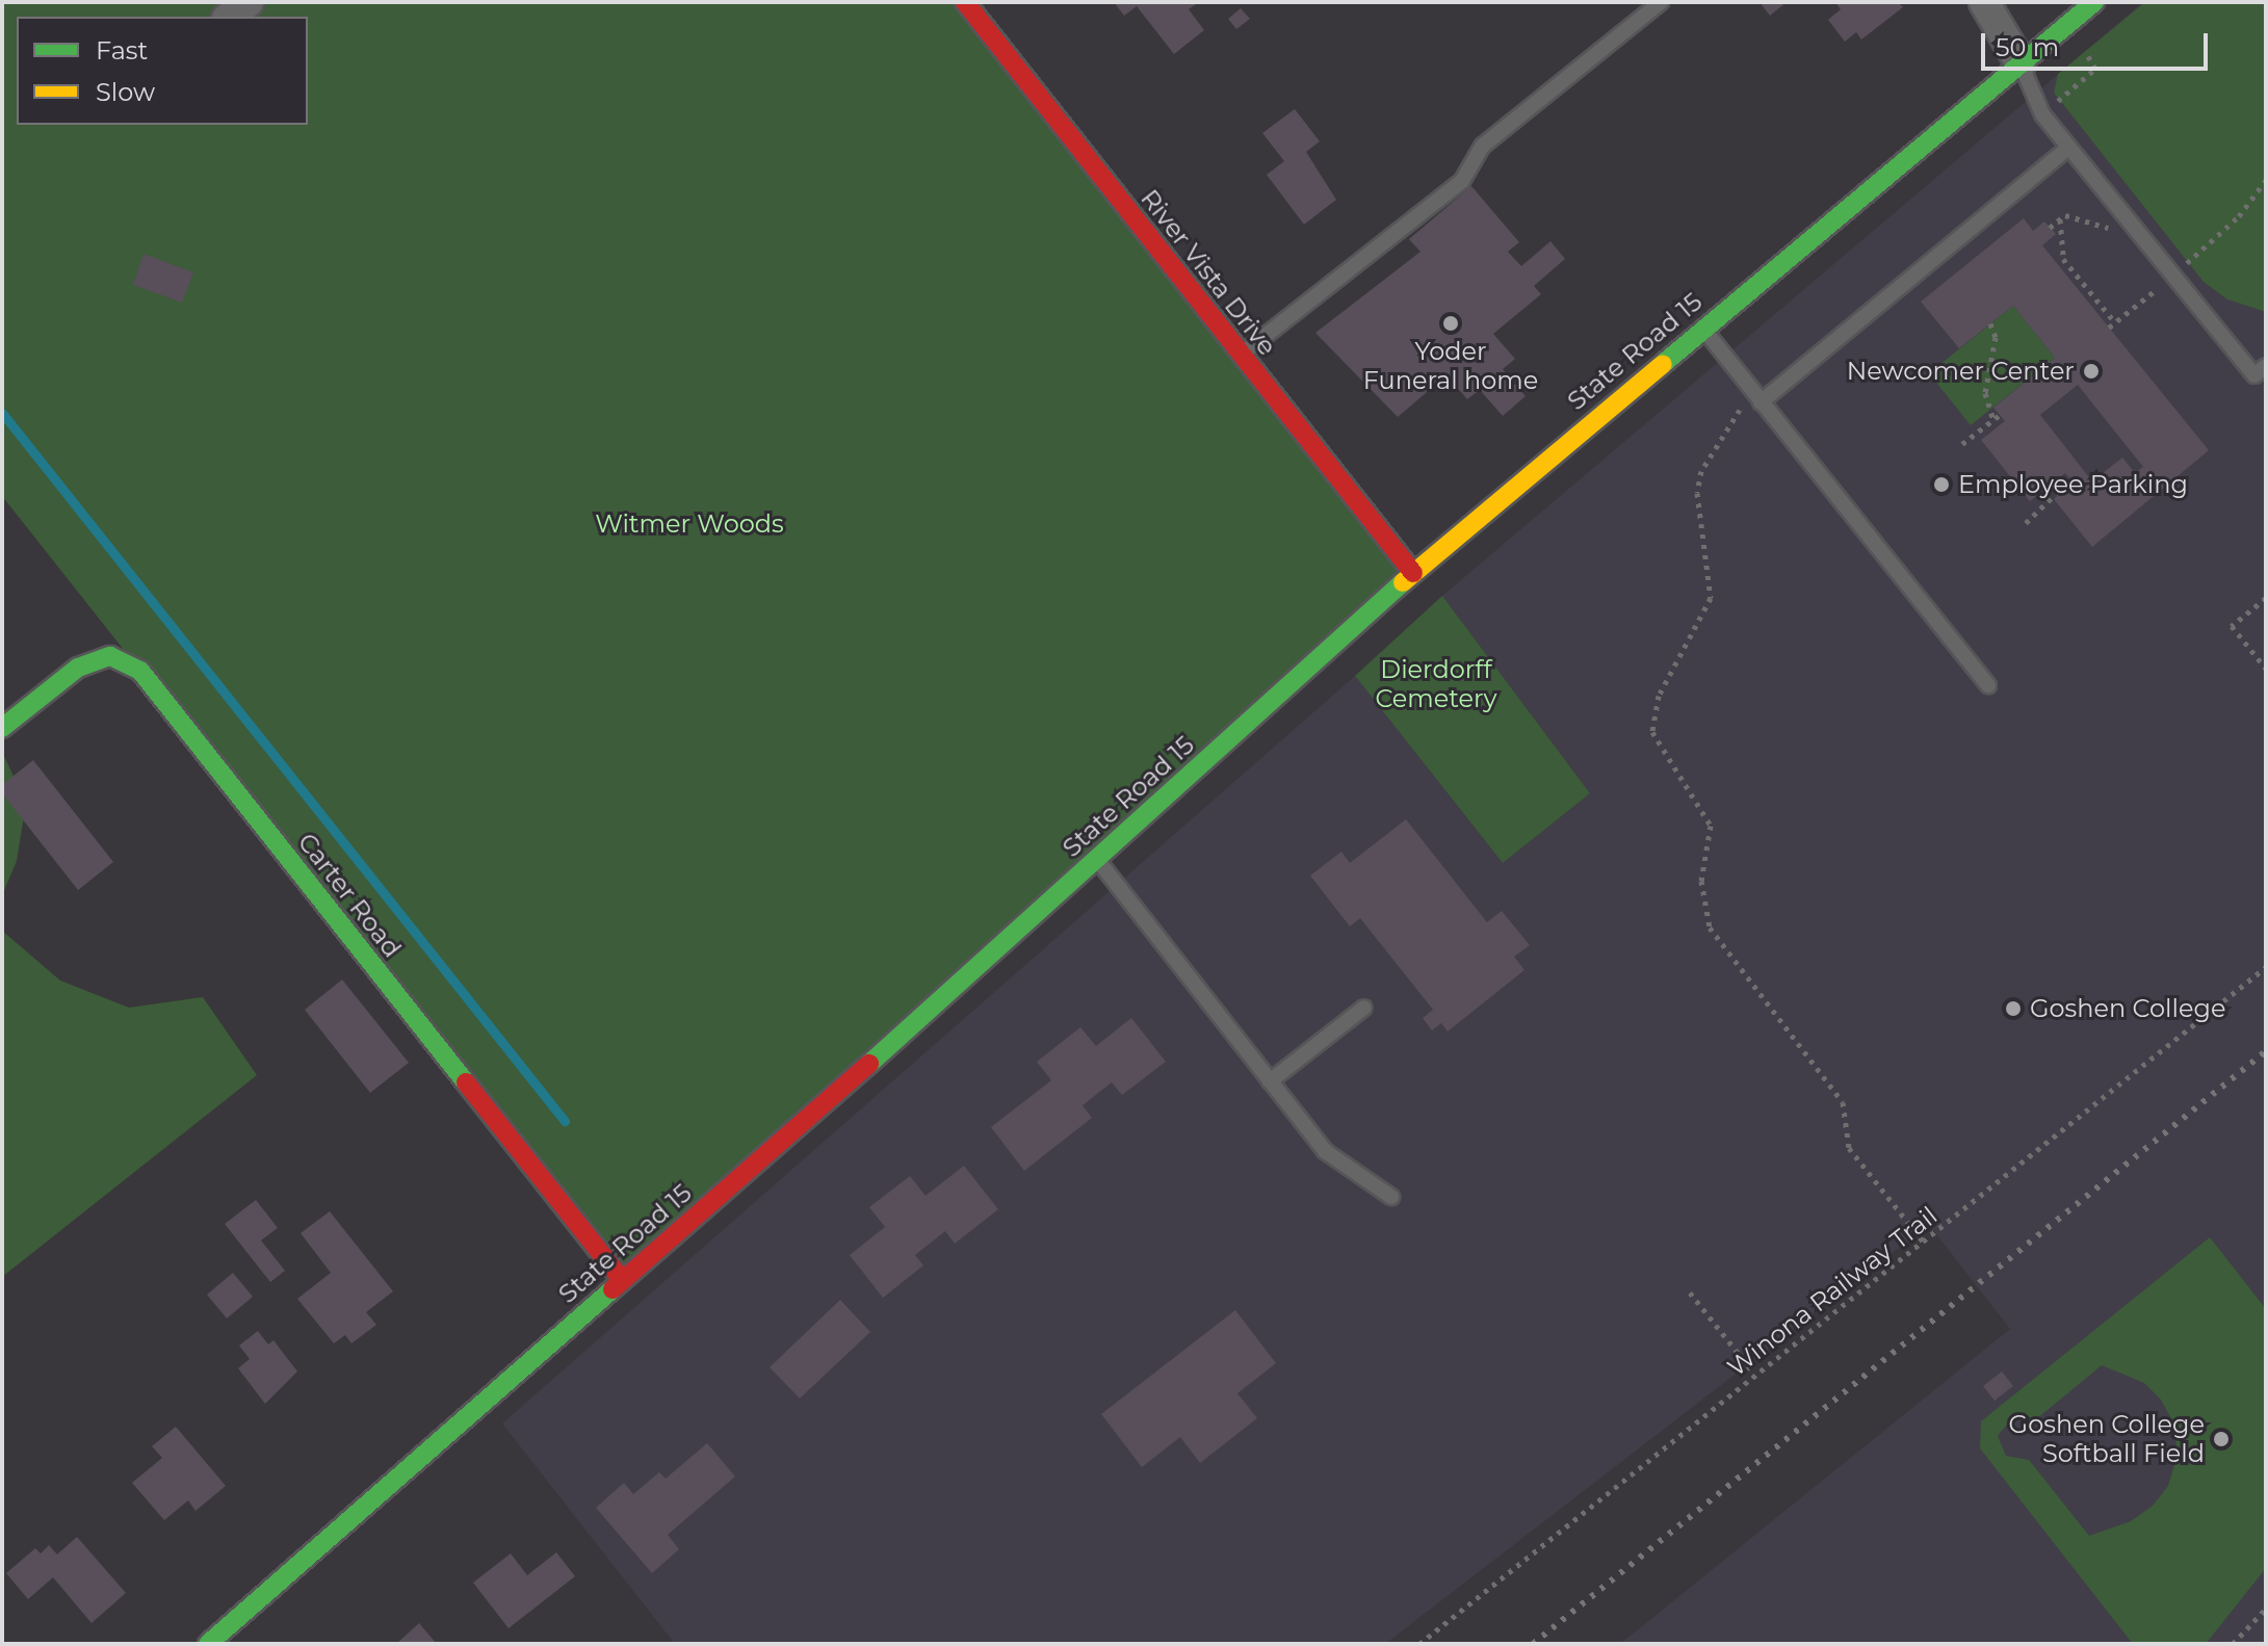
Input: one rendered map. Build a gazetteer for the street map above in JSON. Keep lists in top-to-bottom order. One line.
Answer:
{"streets":{"main road":["River Vista Drive","State Road 15","Carter Road"],"path":["Winona Railway Trail"]},"crossings":[["River Vista Drive","State Road 15"],["State Road 15","Carter Road"]],"parks":["Witmer Woods","Dierdorff Cemetery"],"places":["Yoder Funeral home","Newcomer Center","Employee Parking","Goshen College","Goshen College Softball Field"],"legend":["Fast","Slow"],"scale_bar":"50 m"}
